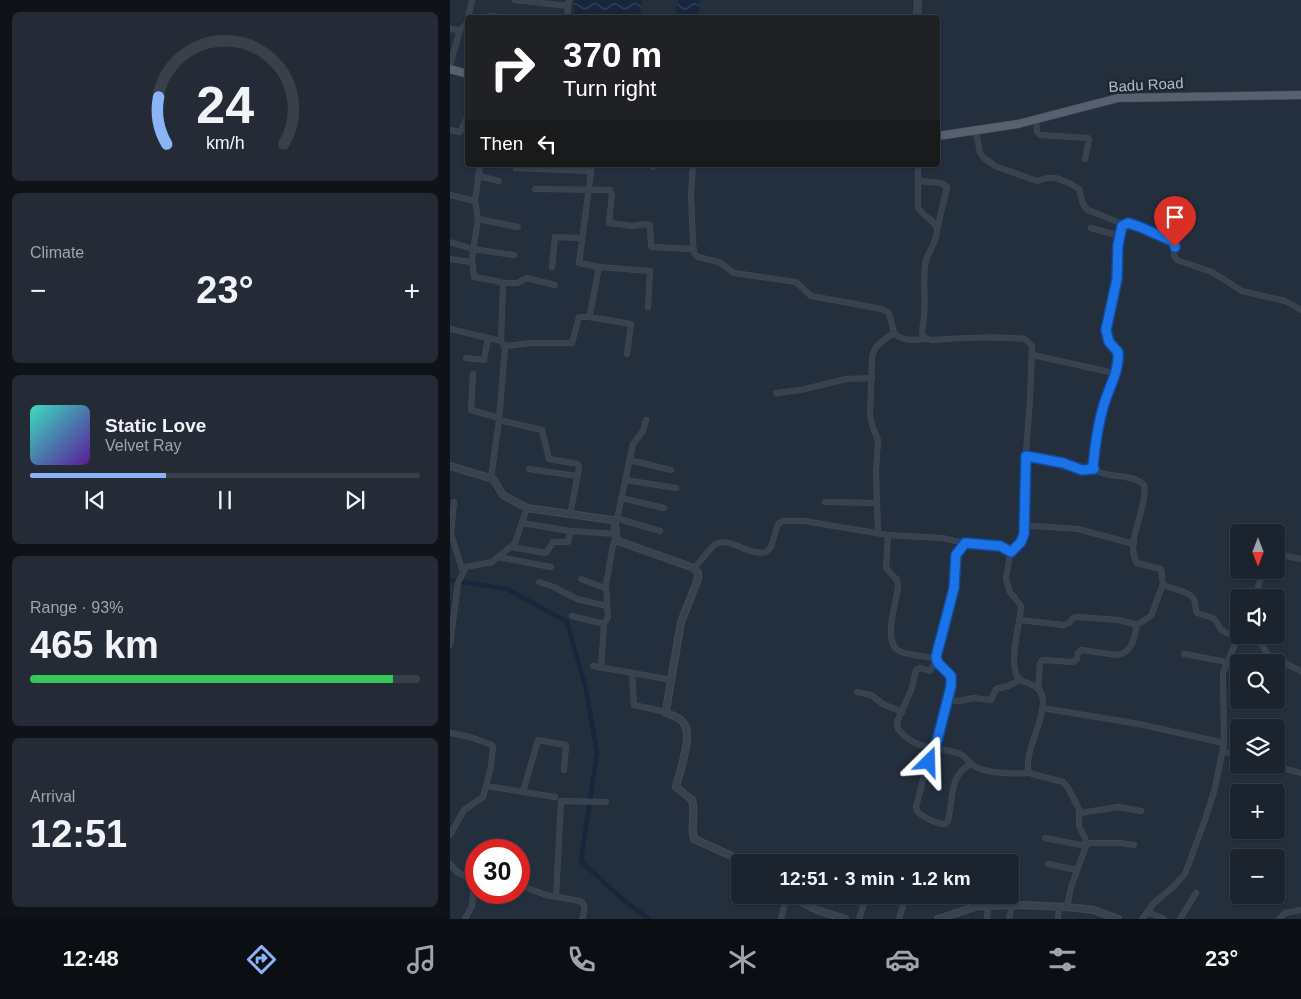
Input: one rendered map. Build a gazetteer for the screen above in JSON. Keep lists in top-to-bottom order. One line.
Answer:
{"streets":{"main road":["Badu Road"]},"north":"bottom","page":{"turn":["370 m","Turn right"],"then":"Then","tile":["Climate",["Range · 93%","465 km"],["Arrival","12:51"]],"heat":["−","23°","+"],"song":["Static Love","Velvet Ray"],"map_buttons":["+","−"],"limit":"30","trip":"12:51 · 3 min · 1.2 km","tabs":["12:48","23°"],"gauge":["24","km/h"]}}
